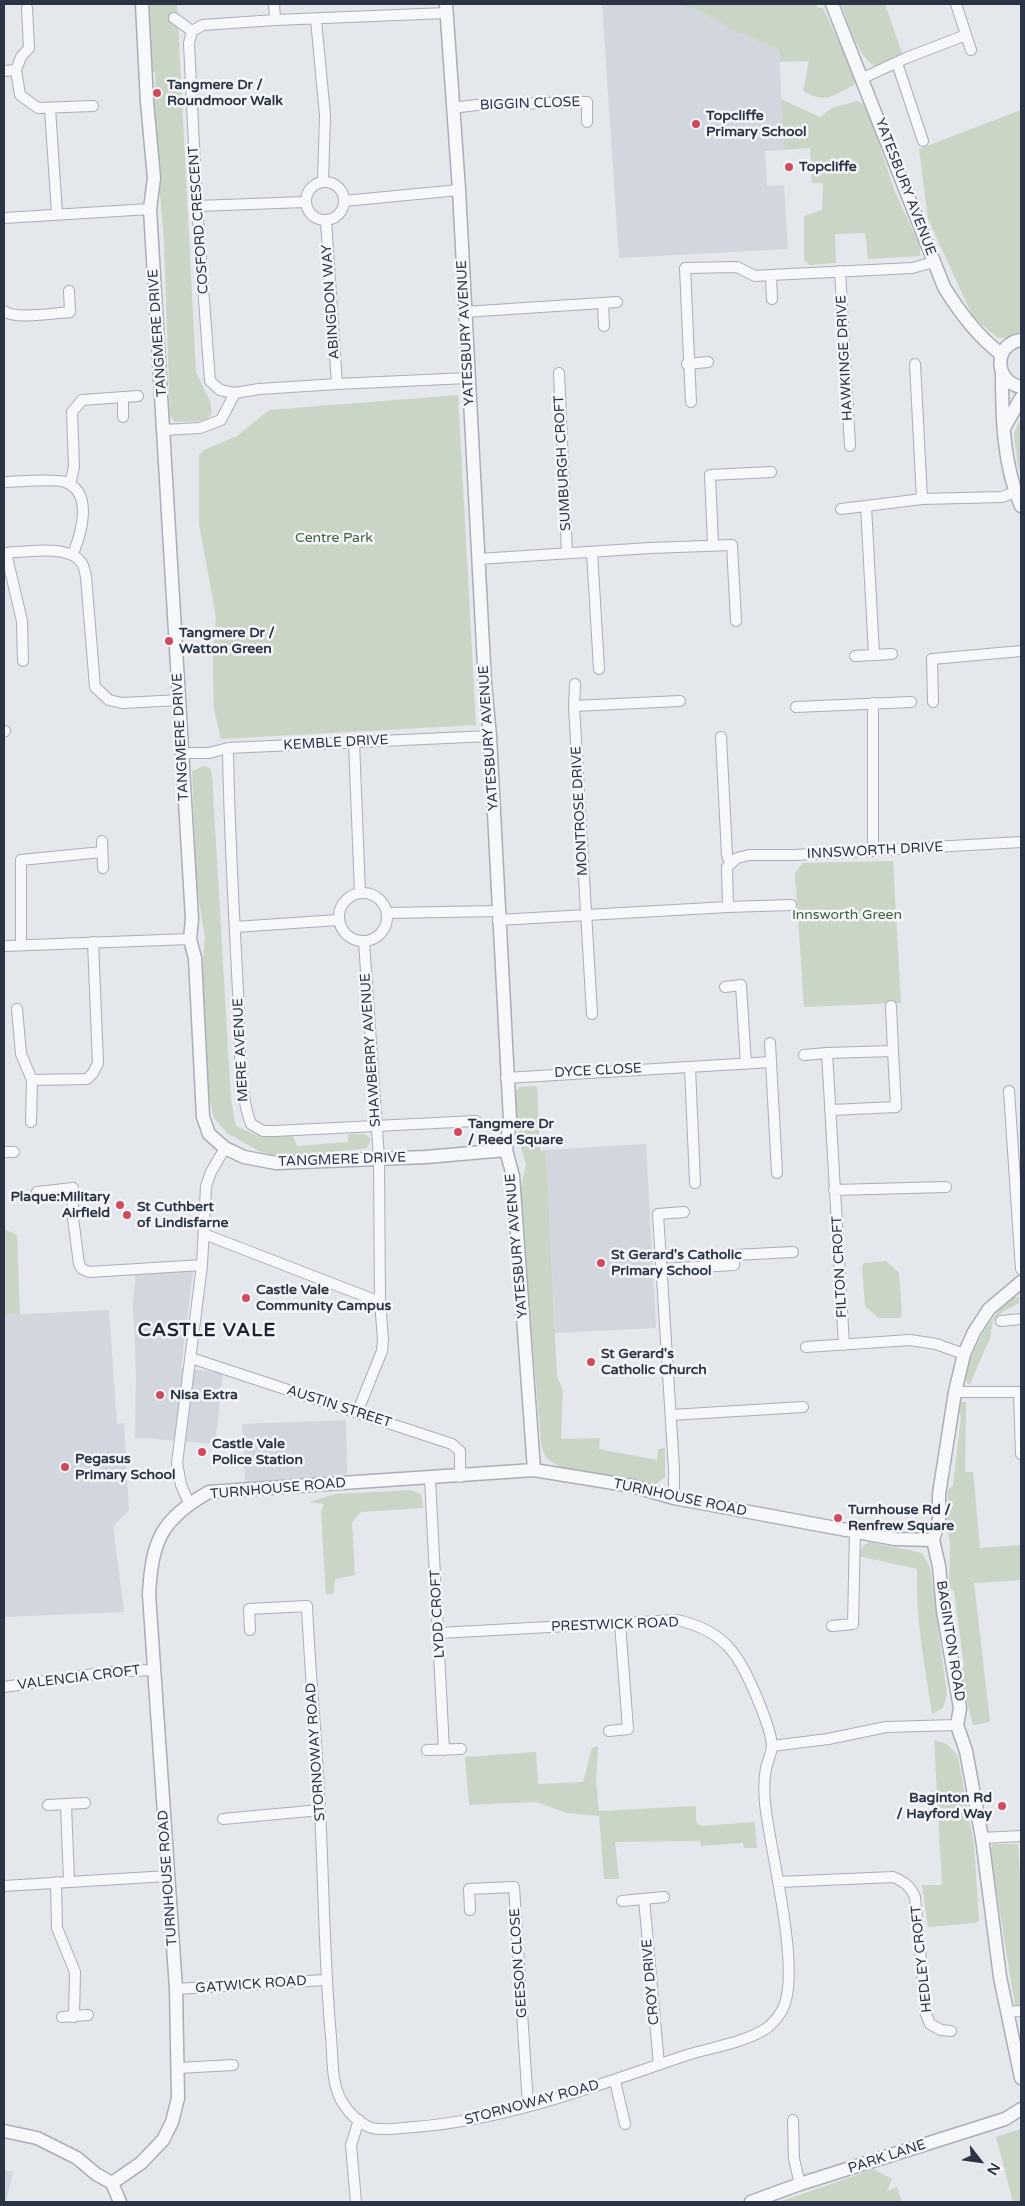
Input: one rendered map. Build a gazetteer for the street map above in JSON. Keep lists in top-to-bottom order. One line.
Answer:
{"streets":{"street":["BIGGIN CLOSE","YATESBURY AVENUE","COSFORD CRESCENT","ABINGDON WAY","TANGMERE DRIVE","HAWKINGE DRIVE","SUMBURGH CROFT","KEMBLE DRIVE","MONTROSE DRIVE","INNSWORTH DRIVE","MERE AVENUE","SHAWBERRY AVENUE","DYCE CLOSE","FILTON CROFT","AUSTIN STREET","TURNHOUSE ROAD","LYDD CROFT","PRESTWICK ROAD","BAGINTON ROAD","VALENCIA CROFT","STORNOWAY ROAD","HEDLEY CROFT","GEESON CLOSE","CROY DRIVE","GATWICK ROAD","PARK LANE"]},"crossings":[["BIGGIN CLOSE","YATESBURY AVENUE"],["YATESBURY AVENUE","TANGMERE DRIVE"],["YATESBURY AVENUE","KEMBLE DRIVE"],["YATESBURY AVENUE","DYCE CLOSE"],["YATESBURY AVENUE","TURNHOUSE ROAD"],["TANGMERE DRIVE","KEMBLE DRIVE"],["TANGMERE DRIVE","SHAWBERRY AVENUE"],["KEMBLE DRIVE","MERE AVENUE"],["MERE AVENUE","SHAWBERRY AVENUE"],["SHAWBERRY AVENUE","AUSTIN STREET"],["AUSTIN STREET","TURNHOUSE ROAD"],["TURNHOUSE ROAD","LYDD CROFT"],["TURNHOUSE ROAD","BAGINTON ROAD"],["TURNHOUSE ROAD","VALENCIA CROFT"],["TURNHOUSE ROAD","GATWICK ROAD"],["LYDD CROFT","PRESTWICK ROAD"],["PRESTWICK ROAD","STORNOWAY ROAD"],["STORNOWAY ROAD","HEDLEY CROFT"],["STORNOWAY ROAD","GEESON CLOSE"],["STORNOWAY ROAD","CROY DRIVE"],["STORNOWAY ROAD","GATWICK ROAD"]],"districts":["CASTLE VALE"],"parks":["Centre Park","Innsworth Green"],"places":["Tangmere Dr / Roundmoor Walk","Topcliffe Primary School","Topcliffe","Tangmere Dr / Watton Green","Tangmere Dr / Reed Square","Plaque:Military Airfield","St Cuthbert of Lindisfarne","St Gerard's Catholic Primary School","Castle Vale Community Campus","St Gerard's Catholic Church","Nisa Extra","Castle Vale Police Station","Pegasus Primary School","Turnhouse Rd / Renfrew Square","Baginton Rd / Hayford Way"],"north":"bottom right"}
